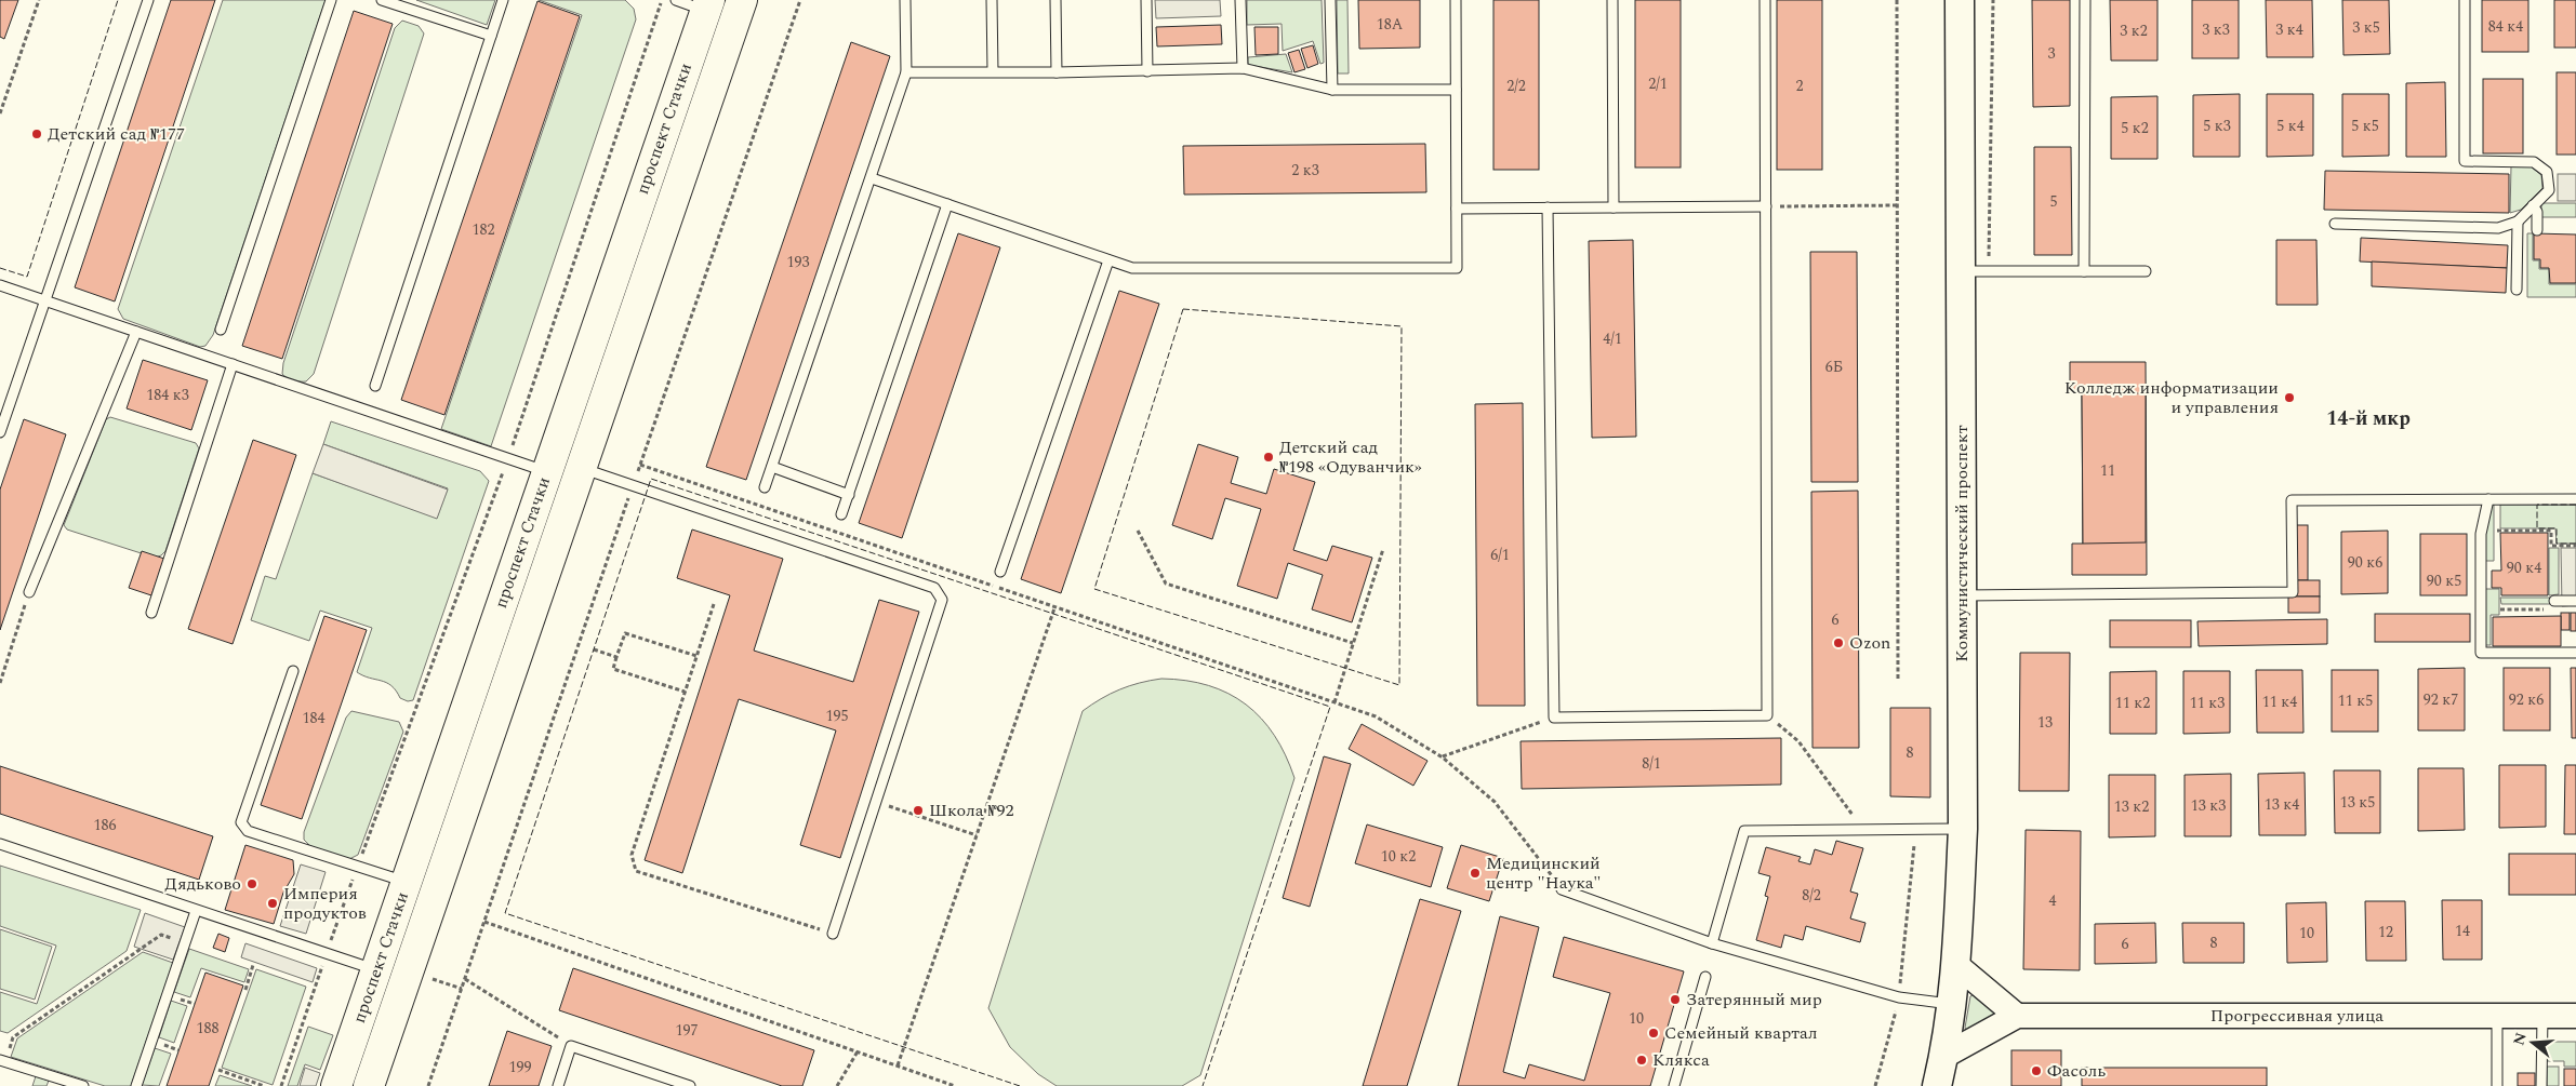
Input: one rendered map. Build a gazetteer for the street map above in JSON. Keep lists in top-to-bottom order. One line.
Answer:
{"streets":{"main road":["проспект Стачки","Коммунистический проспект"],"street":["Прогрессивная улица"]},"districts":["14-й мкр"],"places":["Детский сад №177","Колледж информатизации и управления","Детский сад №198 «Одуванчик»","Ozon","Школа №92","Медицинский центр \"Наука\"","Дядьково","Империя продуктов","Затерянный мир","Семейный квартал","Клякса","Фасоль"],"house_numbers":["18А","84 к4","3 к5","3 к3","3 к4","3 к2","3","2/1","2/2","2","5 к3","5 к4","5 к5","5 к2","2 к3","5","182","193","4/1","6Б","184 к3","11","6/1","90 к6","90 к4","90 к5","6","92 к7","92 к6","11 к5","11 к4","11 к2","11 к3","195","184","13","8","8/1","13 к5","13 к4","13 к3","13 к2","186","10 к2","8/2","4","14","12","10","8","6","10","188","197","199"],"north":"left"}
